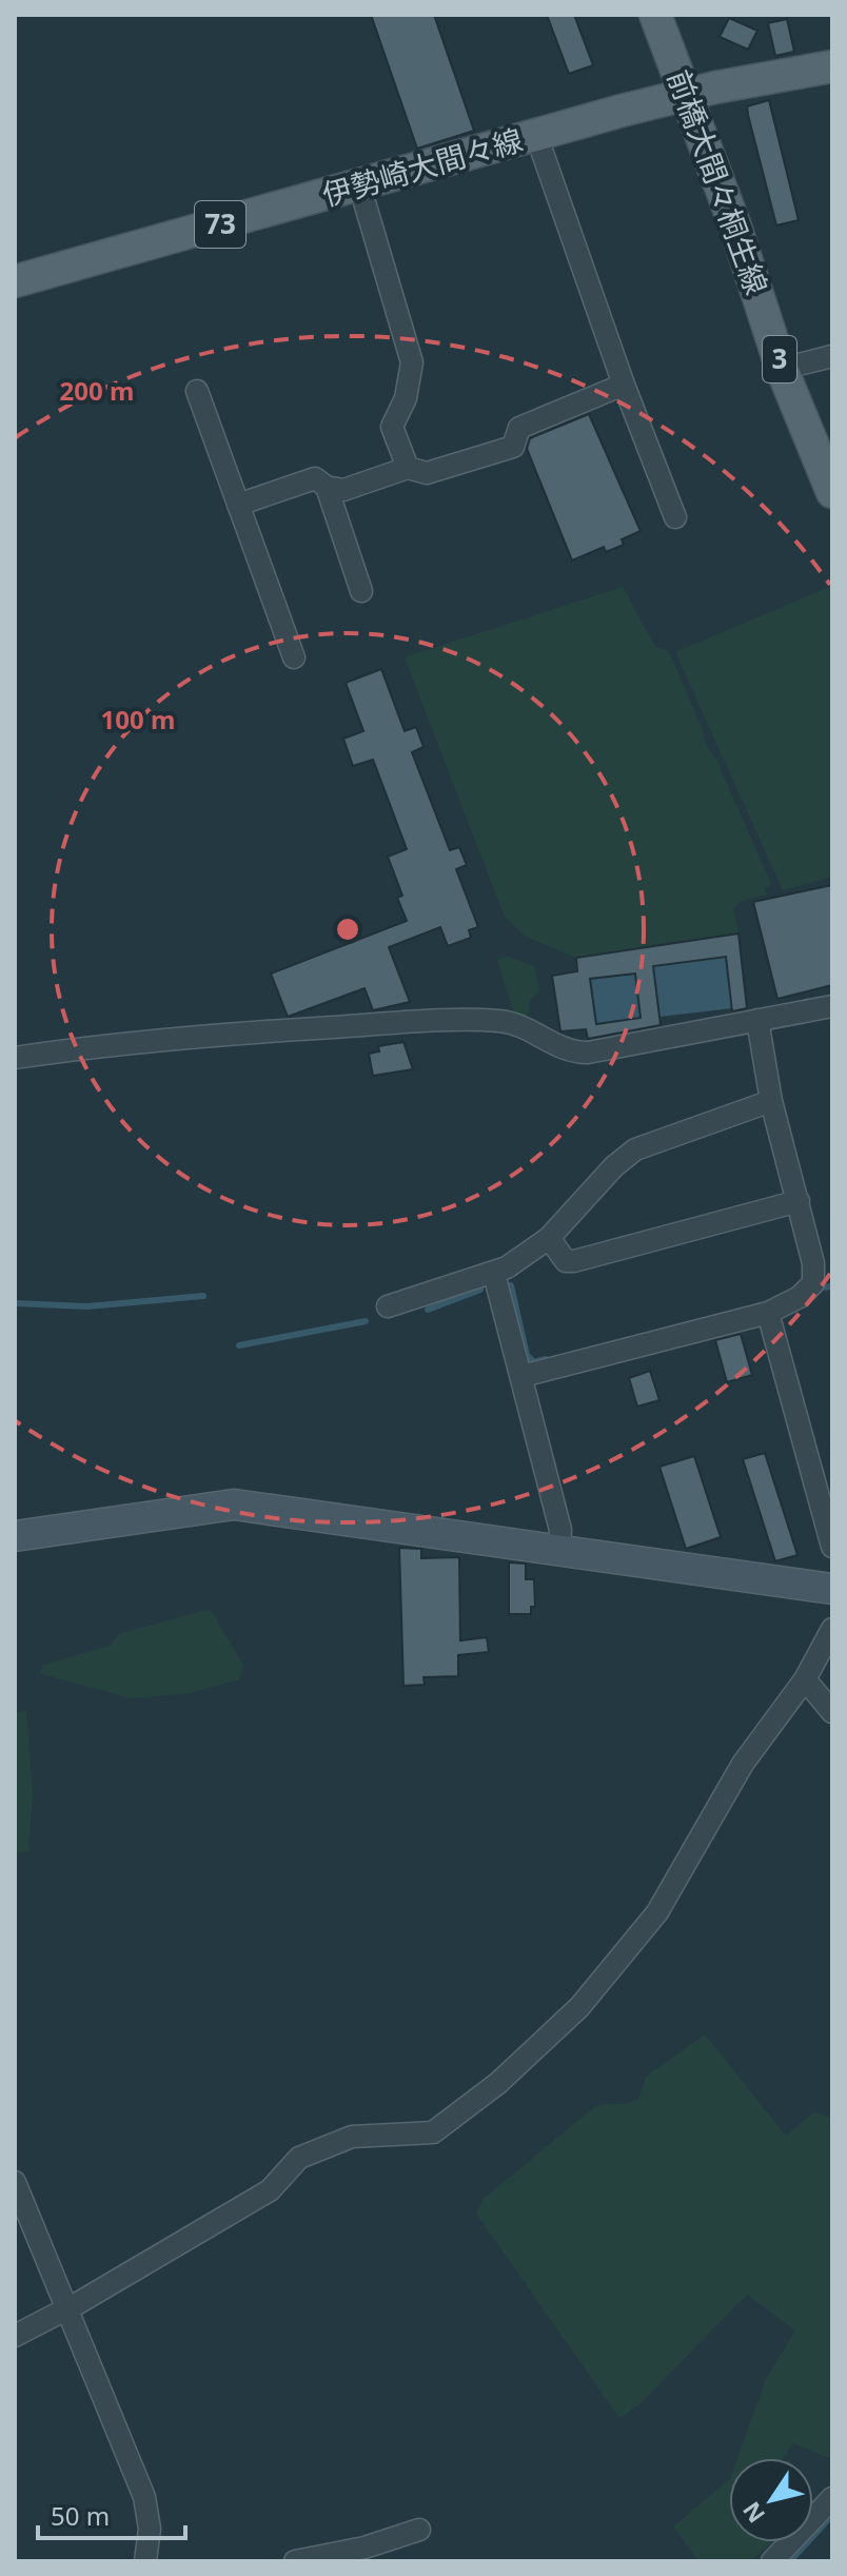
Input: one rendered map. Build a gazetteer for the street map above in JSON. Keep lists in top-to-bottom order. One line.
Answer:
{"streets":{"main road":["伊勢崎大間々線","前橋大間々桐生線","73","3"]},"crossings":[["伊勢崎大間々線","前橋大間々桐生線"]],"scale_bar":"50 m","north":"bottom left","rings":["200 m","100 m"]}
